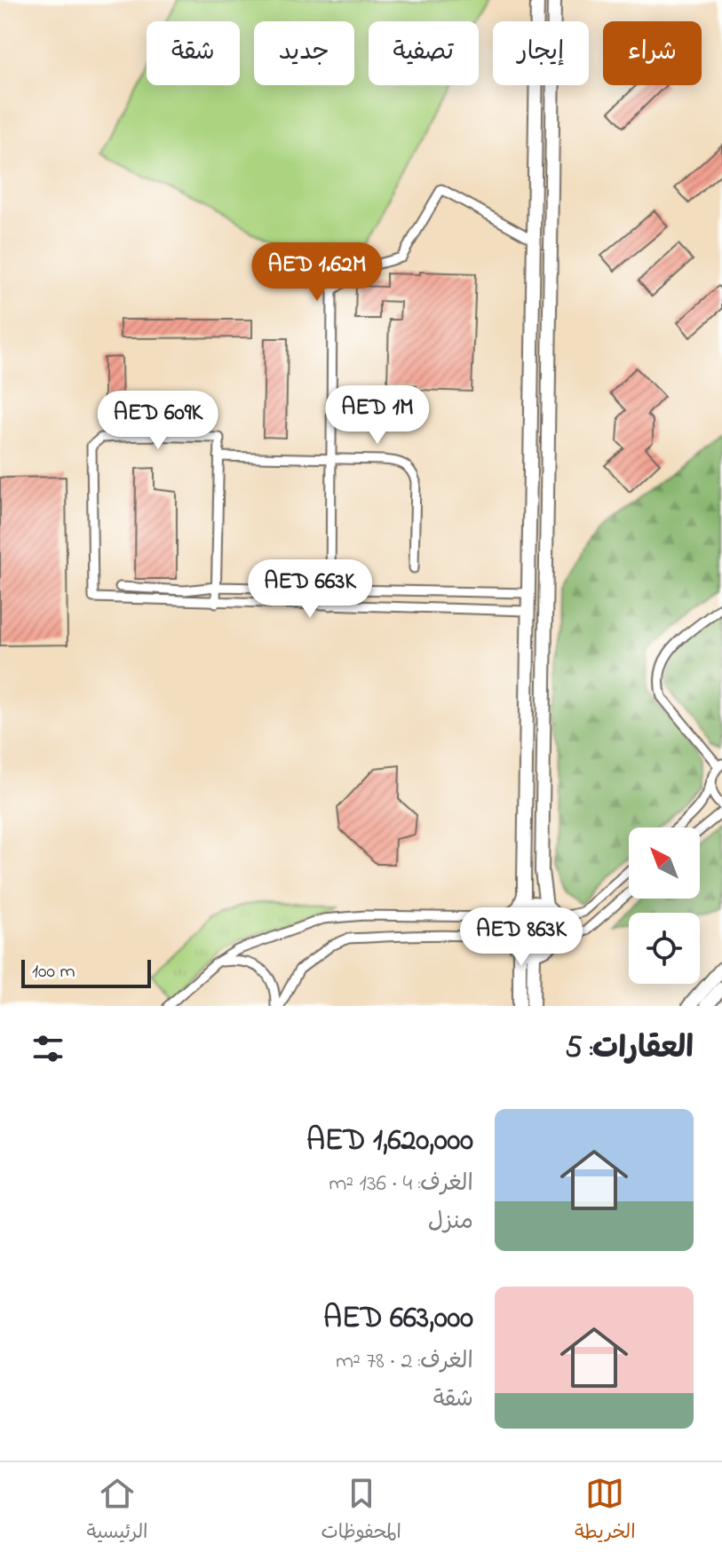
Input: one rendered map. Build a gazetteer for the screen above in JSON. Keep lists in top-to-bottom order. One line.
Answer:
{"scale_bar":"100 m","north":"top left","page":{"chip":["شراء","إيجار","تصفية","جديد","شقة"],"price":["AED 1.62M","AED 1M","AED 609K","AED 663K","AED 863K"],"scale":"100 m","heading":"العقارات: 5","list":[{"name":"AED 1,620,000","note":"الغرف: 4 · 136 m² · منزل"},{"name":"AED 663,000","note":"الغرف: 2 · 78 m² · شقة"}],"tabs":["الخريطة","المحفوظات","الرئيسية"]}}
